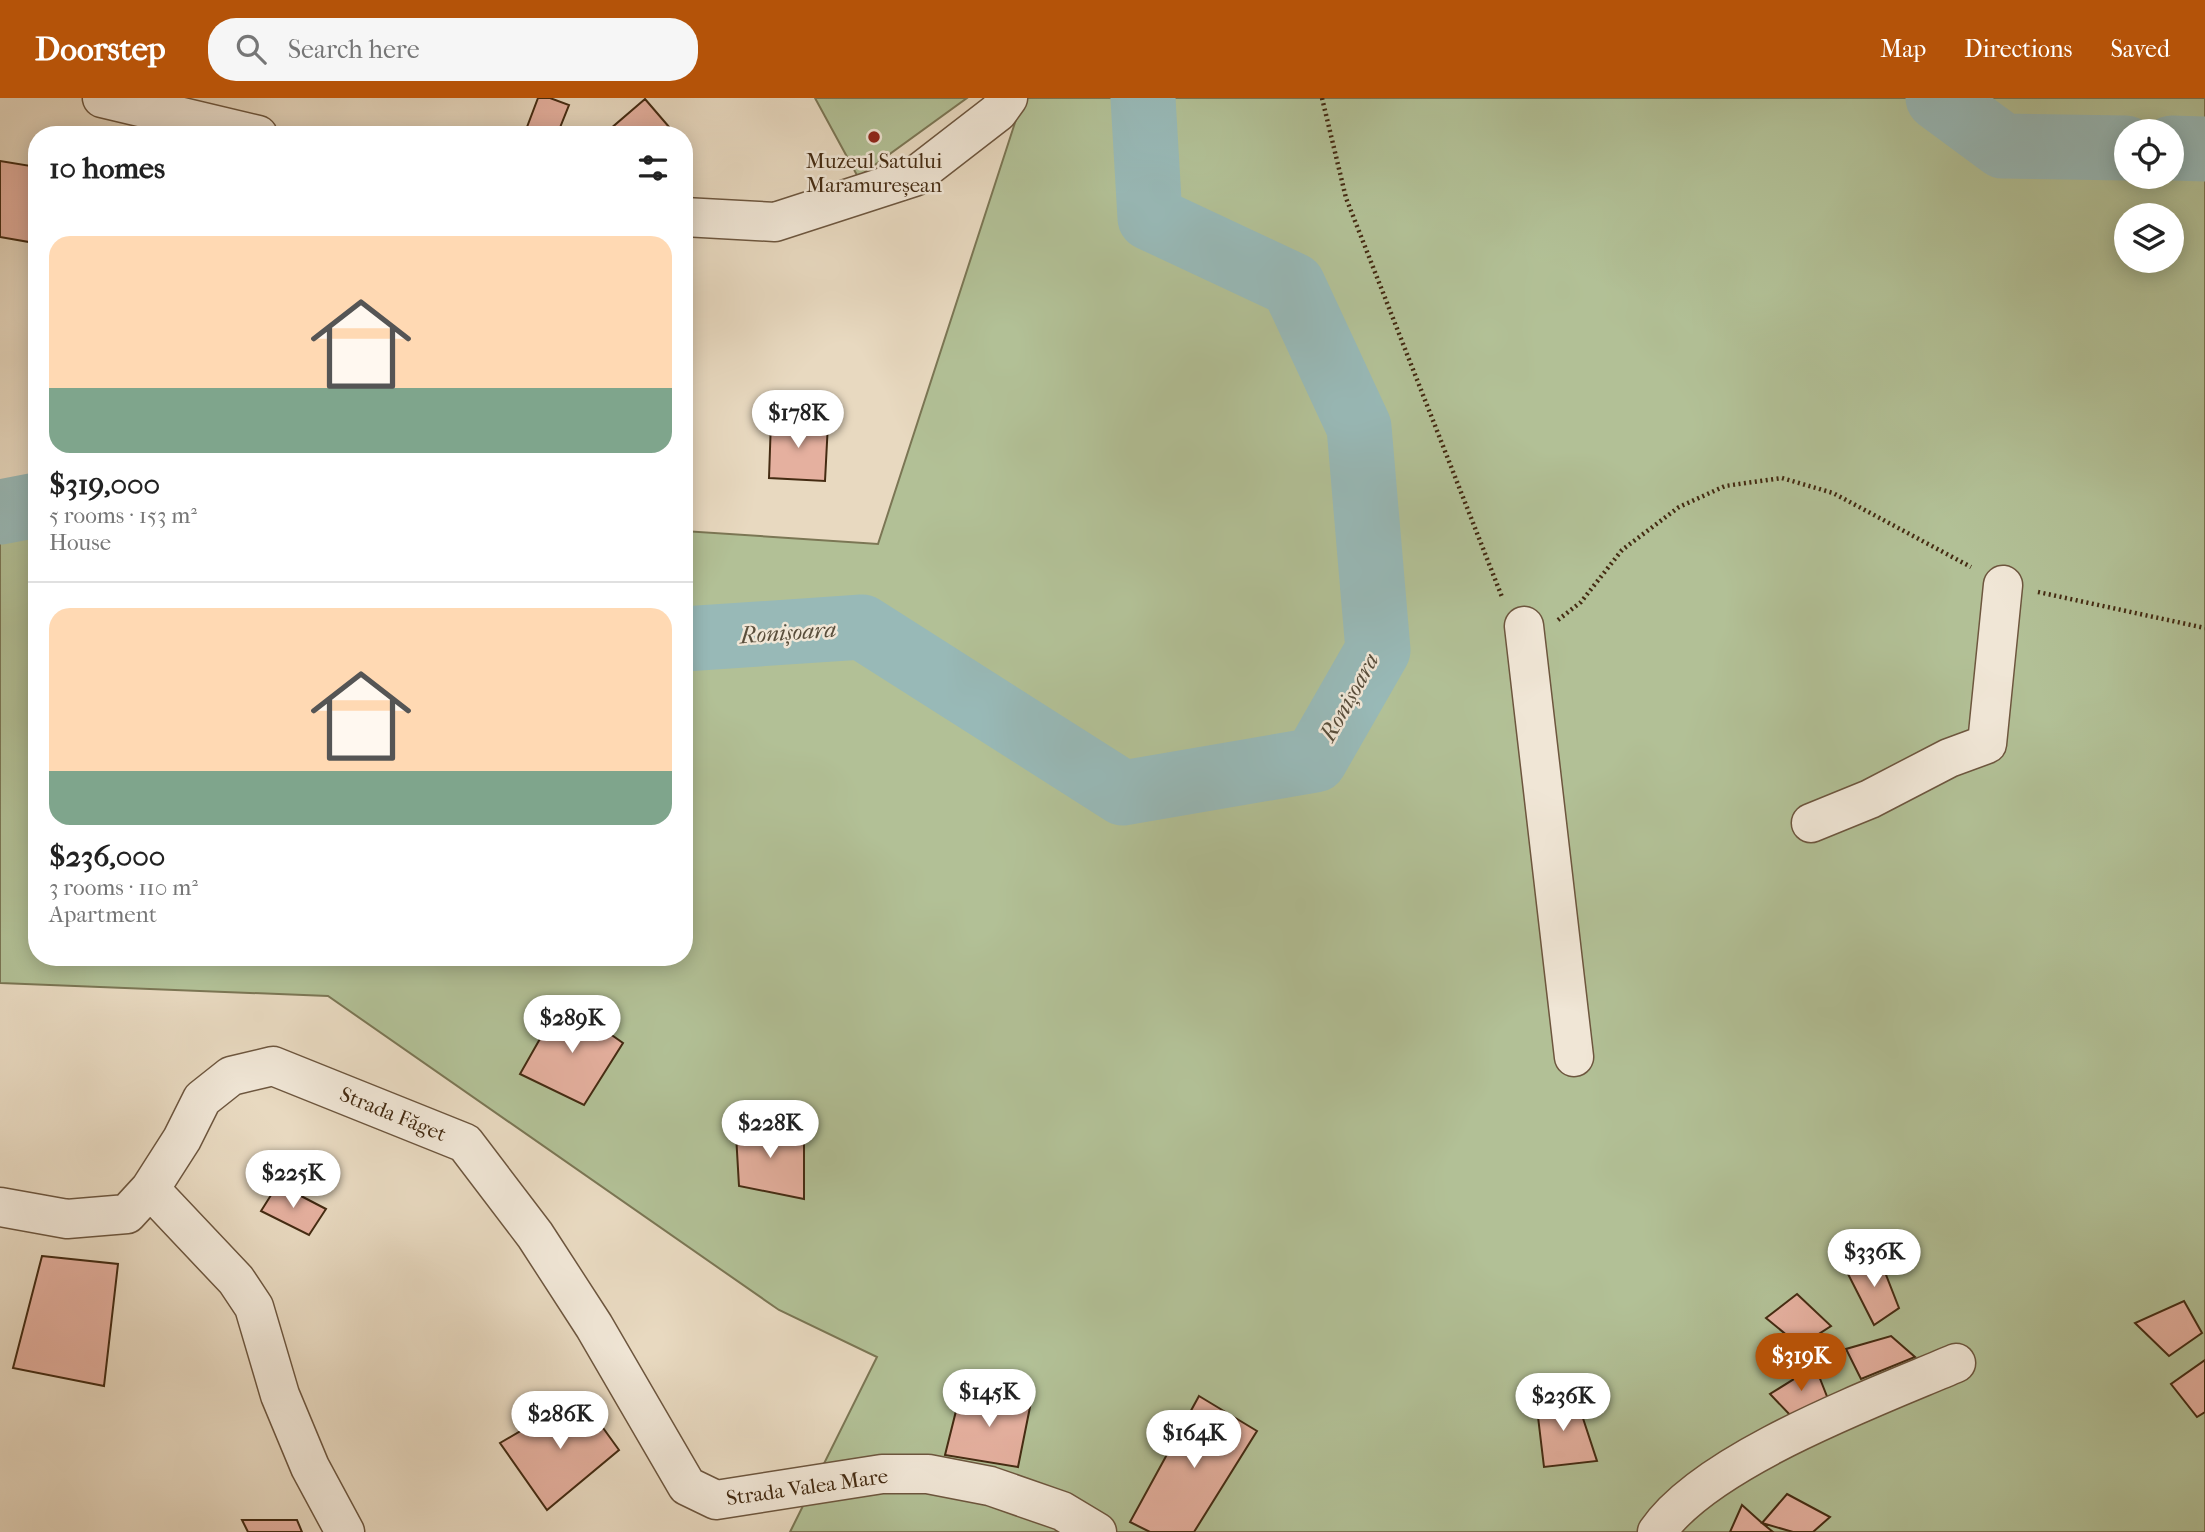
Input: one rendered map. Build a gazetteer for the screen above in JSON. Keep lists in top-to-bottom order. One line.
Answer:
{"streets":{"street":["Strada Făget","Strada Valea Mare"]},"crossings":[["Strada Făget","Strada Valea Mare"]],"water":["Ronișoara"],"places":["Muzeul Satului Maramureșean"],"page":{"header":"Doorstep","search":"Search here","nav":["Map","Directions","Saved"],"heading":"10 homes","list":[{"name":"$319,000","note":"5 rooms · 153 m² · House"},{"name":"$236,000","note":"3 rooms · 110 m² · Apartment"}],"price":["$178K","$289K","$228K","$225K","$336K","$319K","$145K","$236K","$286K","$164K"]}}
